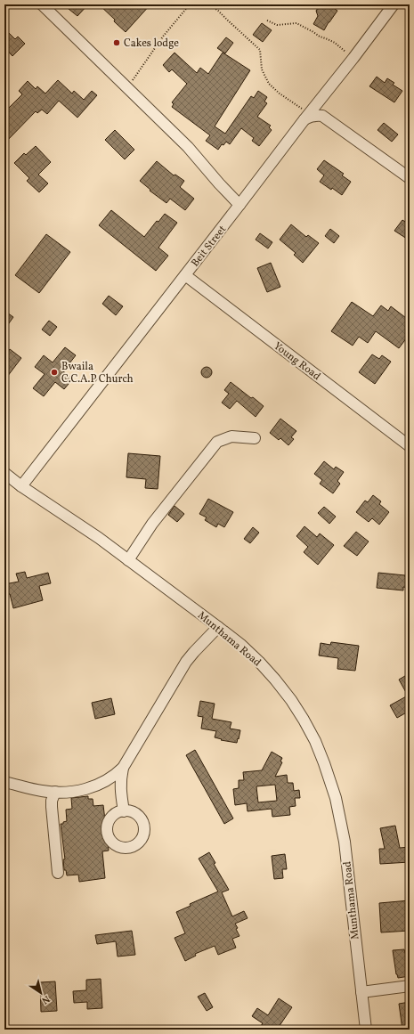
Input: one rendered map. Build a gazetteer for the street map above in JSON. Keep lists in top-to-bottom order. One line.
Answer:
{"streets":{"street":["Beit Street","Young Road","Munthama Road"]},"crossings":[["Beit Street","Young Road"],["Beit Street","Munthama Road"]],"places":["Cakes lodge","Bwaila C.C.A.P Church"],"north":"bottom right"}
